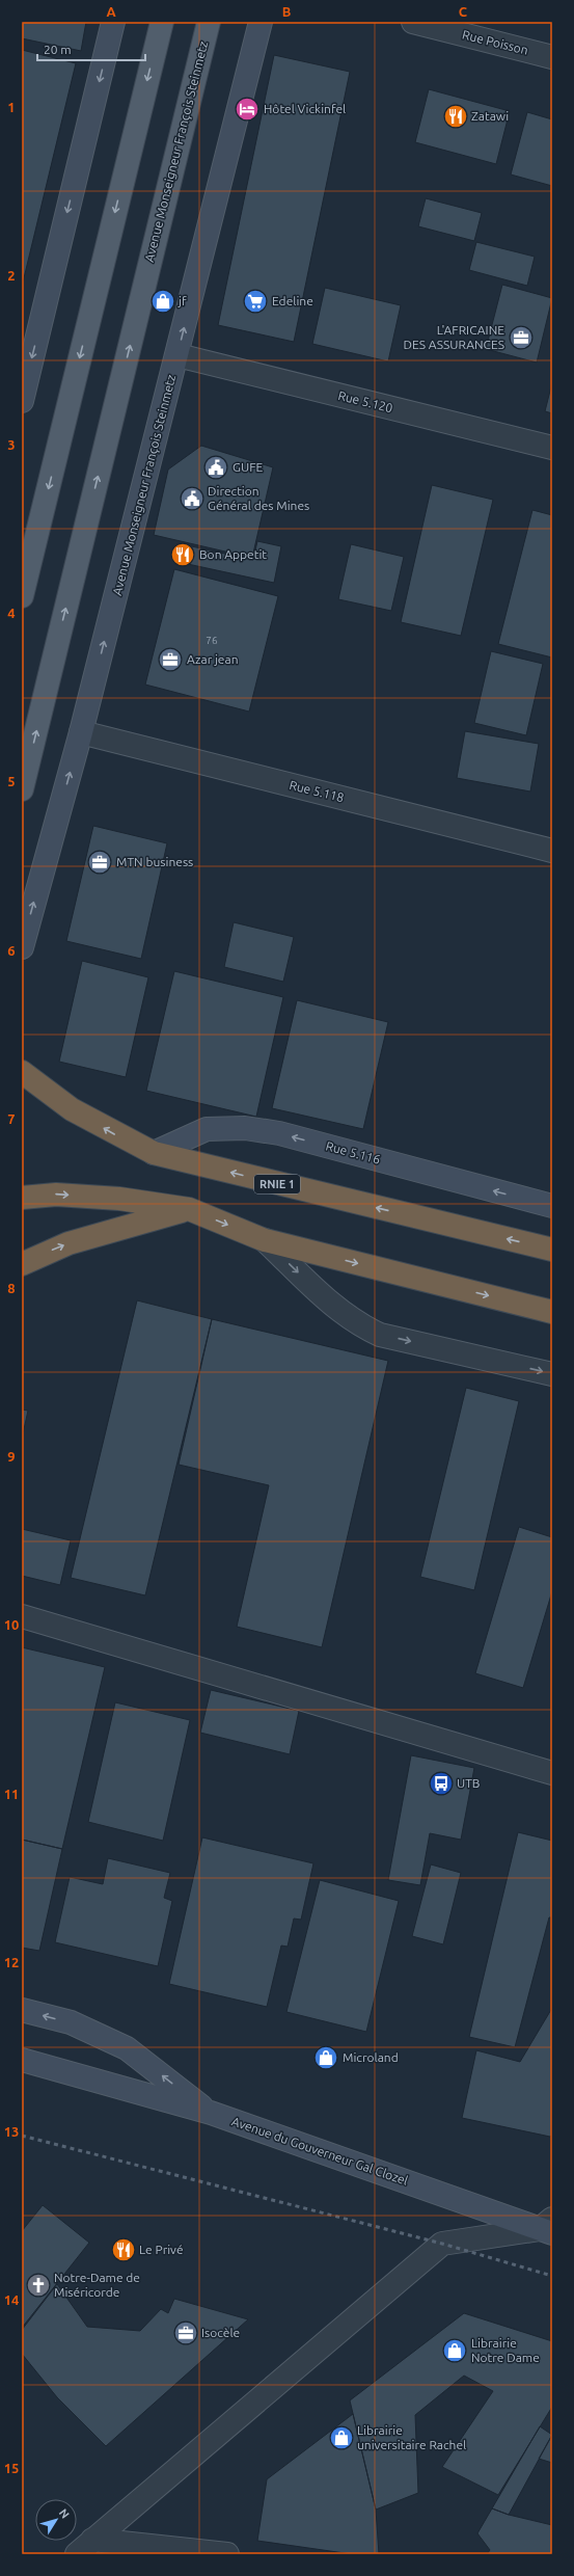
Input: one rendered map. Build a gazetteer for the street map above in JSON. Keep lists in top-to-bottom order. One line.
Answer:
{"streets":{"highway":["RNIE 1"],"main road":["Avenue Monseigneur François Steinmetz","Rue 5.116","Avenue du Gouverneur Gal Clozel"],"street":["Rue Poisson","Rue 5.120","Rue 5.118"]},"crossings":[["Avenue Monseigneur François Steinmetz","Rue 5.120"],["Avenue Monseigneur François Steinmetz","Rue 5.118"],["Rue 5.116","RNIE 1"]],"one_way":["Rue 5.116"],"places":{"hotel":["Hôtel Vickinfel"],"restaurant":["Zatawi","Bon Appetit","Le Privé"],"shop":["jf","Microland","Librairie Notre Dame","Librairie universitaire Rachel"],"supermarket":["Edeline"],"office":["L'AFRICAINE DES ASSURANCES","Azar jean","MTN business","Isocèle"],"public building":["GUFE","Direction Général des Mines"],"bus stop":["UTB"],"church":["Notre-Dame de Miséricorde"]},"house_numbers":["76"],"scale_bar":"20 m","north":"top right","grid":{"columns":["A","B","C"],"rows":["1","2","3","4","5","6","7","8","9","10","11","12","13","14","15"]}}
